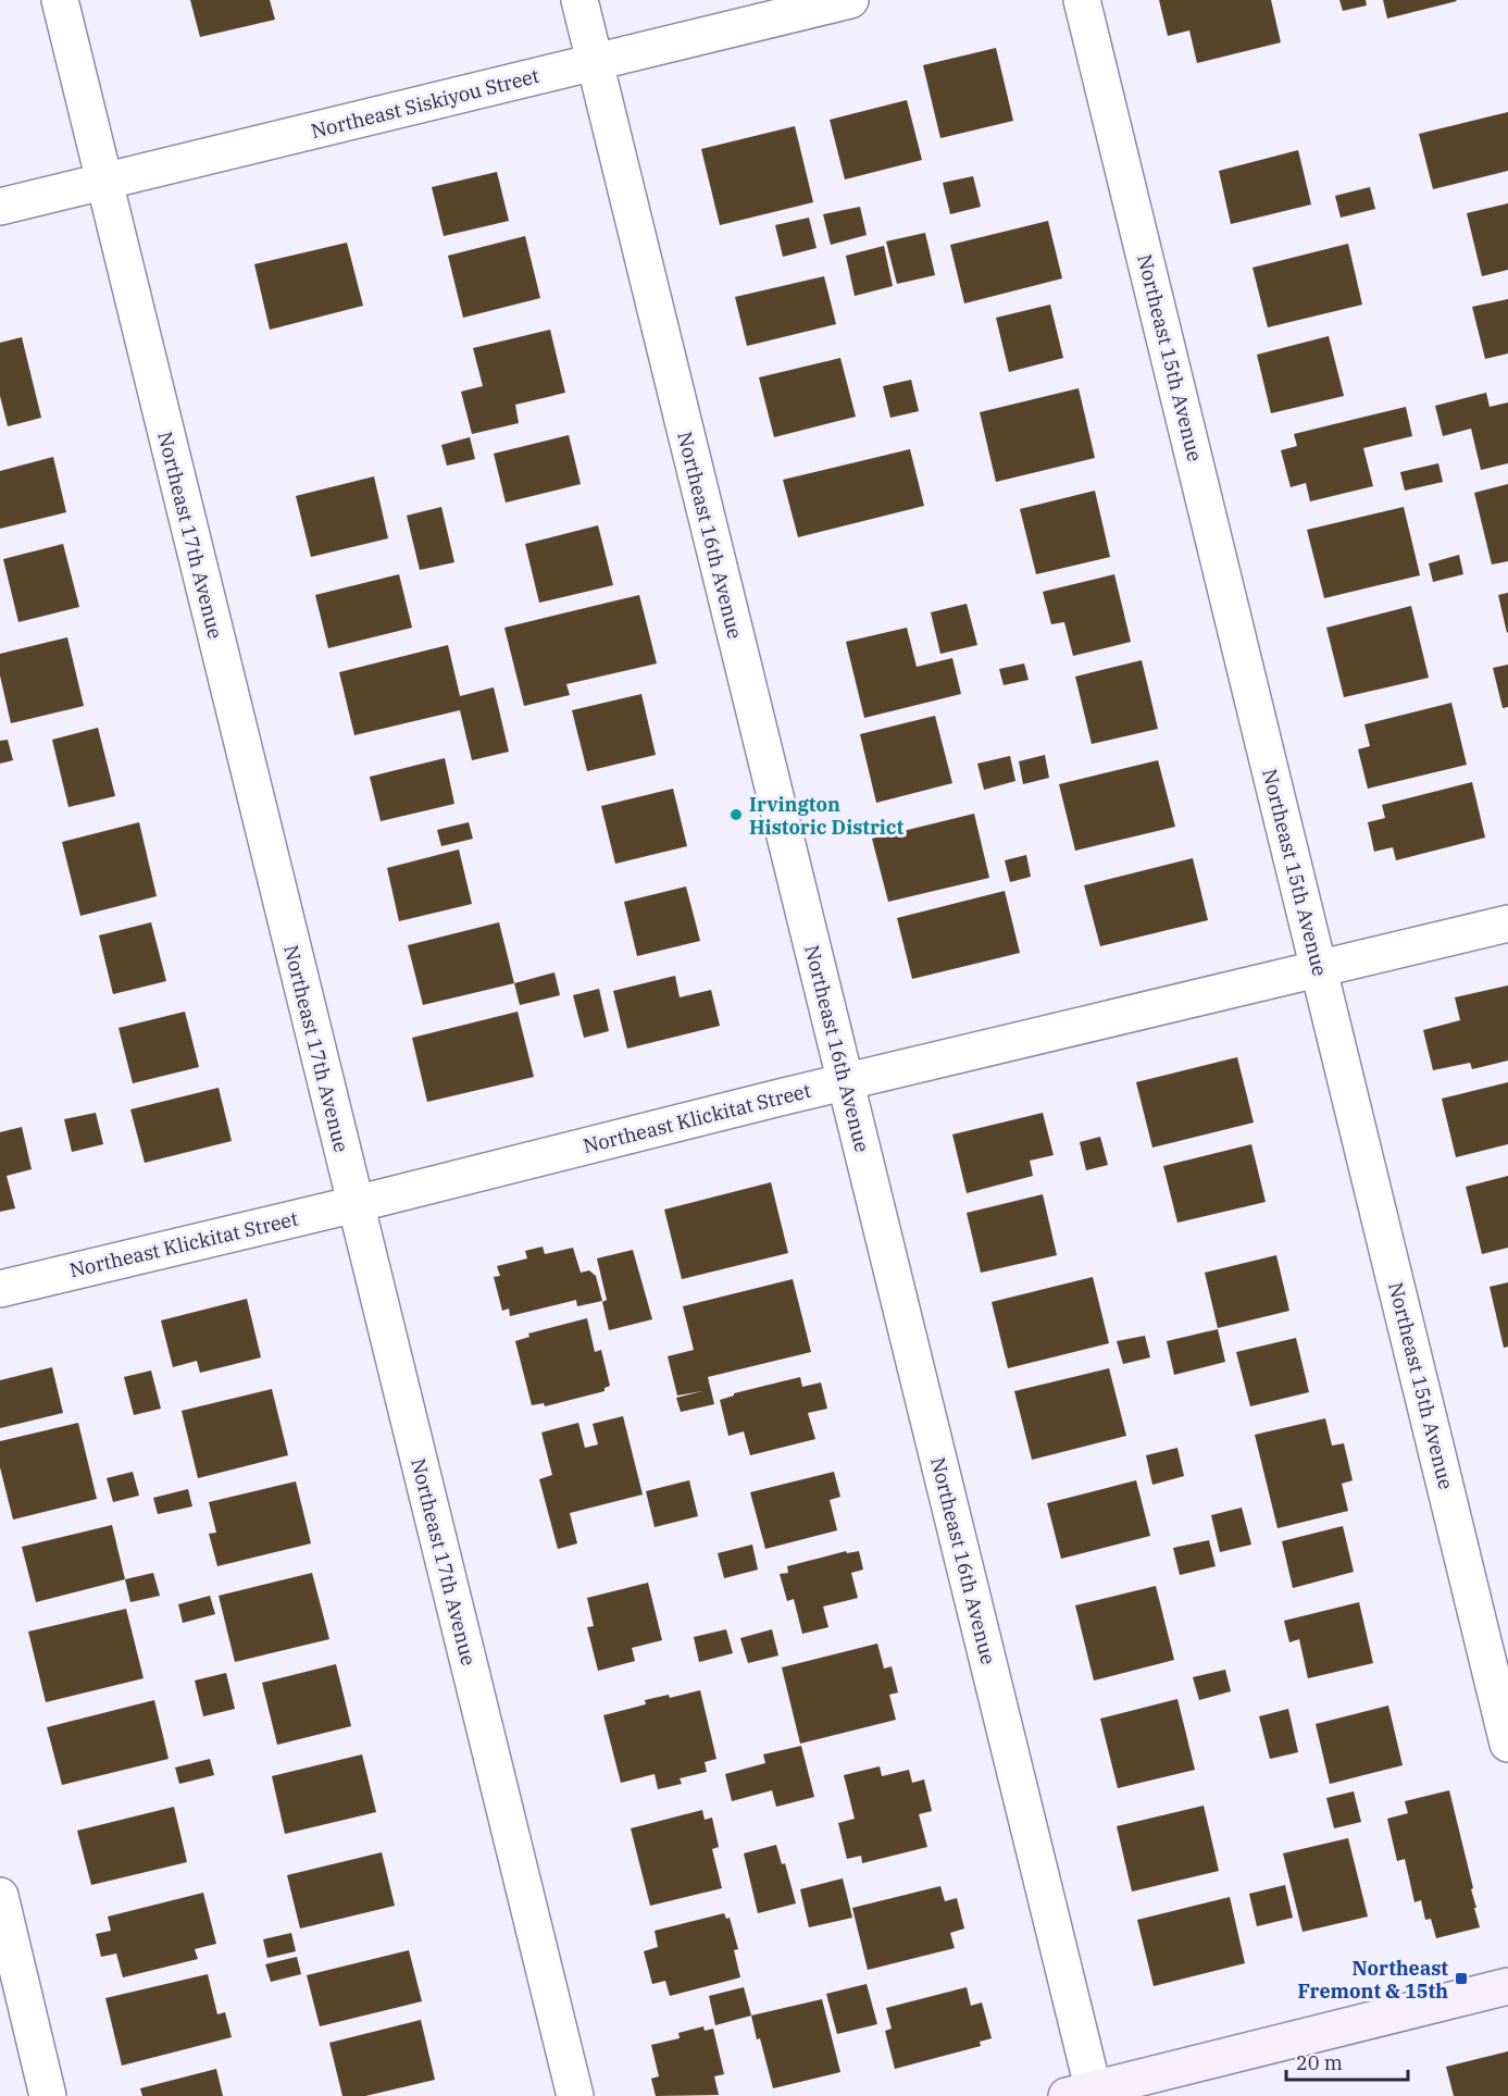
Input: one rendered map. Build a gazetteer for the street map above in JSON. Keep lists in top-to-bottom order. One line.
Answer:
{"streets":{"street":["Northeast Siskiyou Street","Northeast 15th Avenue","Northeast 17th Avenue","Northeast 16th Avenue","Northeast Klickitat Street"]},"crossings":[["Northeast Siskiyou Street","Northeast 17th Avenue"],["Northeast Siskiyou Street","Northeast 16th Avenue"],["Northeast 15th Avenue","Northeast Klickitat Street"],["Northeast 17th Avenue","Northeast Klickitat Street"],["Northeast 16th Avenue","Northeast Klickitat Street"]],"places":{"other":["Irvington Historic District"],"transit":["Northeast Fremont & 15th"]},"scale_bar":"20 m"}
